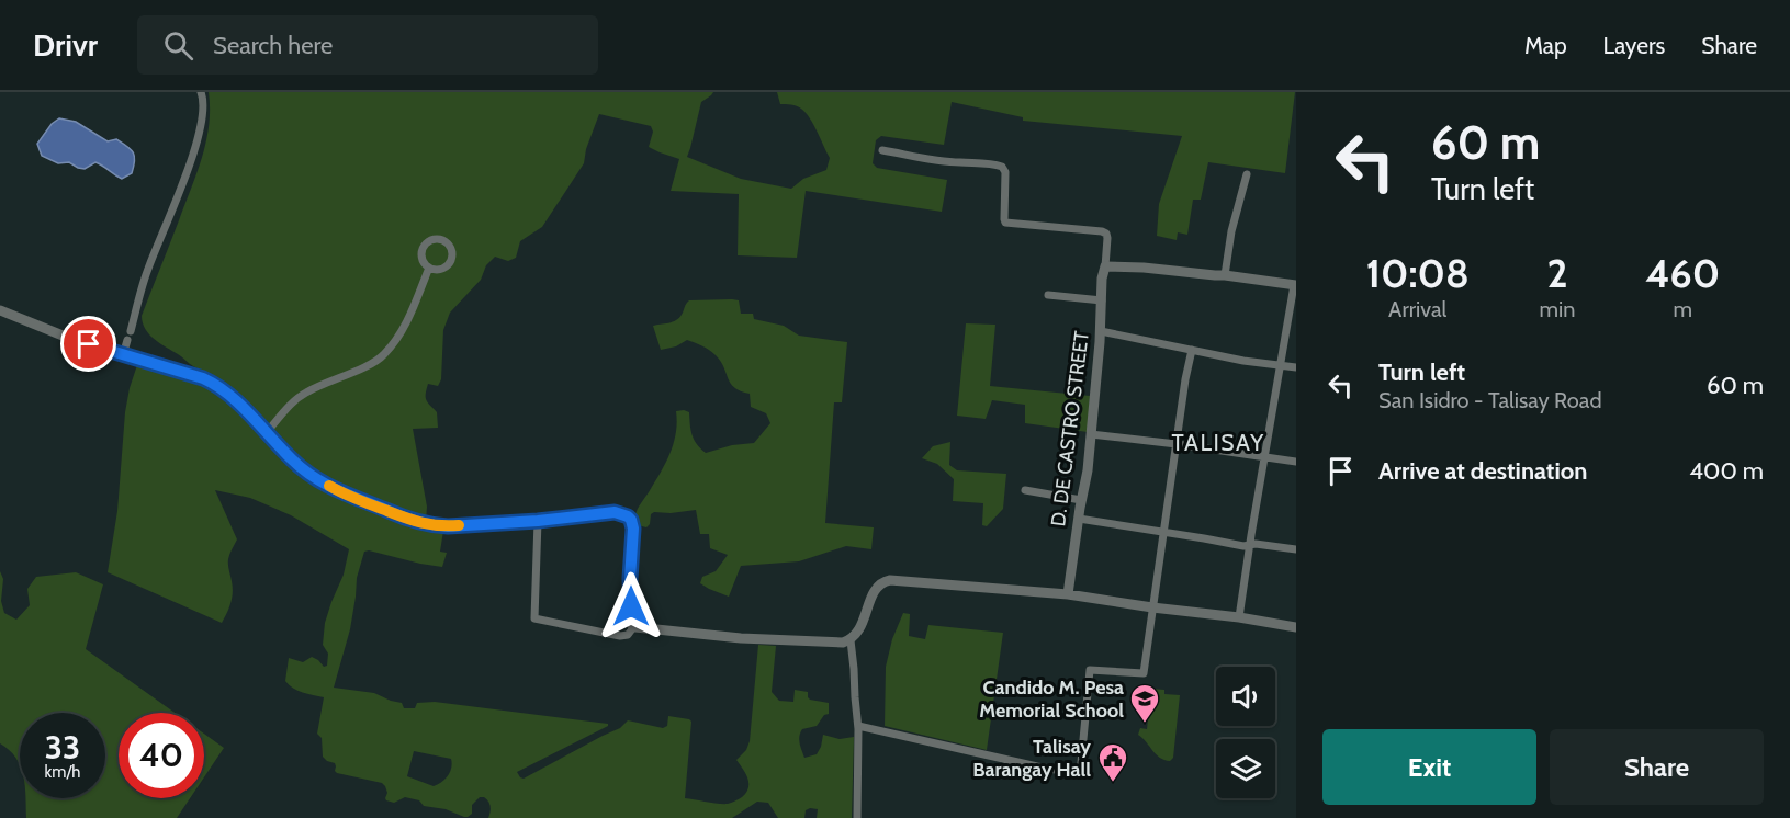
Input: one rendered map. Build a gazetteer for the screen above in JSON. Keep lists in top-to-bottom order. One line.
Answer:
{"streets":{"street":["D. DE CASTRO STREET"]},"districts":["TALISAY"],"places":{"school or university":["Candido M. Pesa Memorial School"],"public building":["Talisay Barangay Hall"]},"page":{"header":"Drivr","search":"Search here","nav":["Map","Layers","Share"],"turn":["60 m","Turn left"],"eta":["10:08","Arrival","2","min","460","m"],"list":[{"name":"Turn left","note":"San Isidro - Talisay Road","value":"60 m"},{"name":"Arrive at destination","value":"400 m"}],"speed":"33 km/h","limit":"40","buttons":["Exit","Share"]}}
